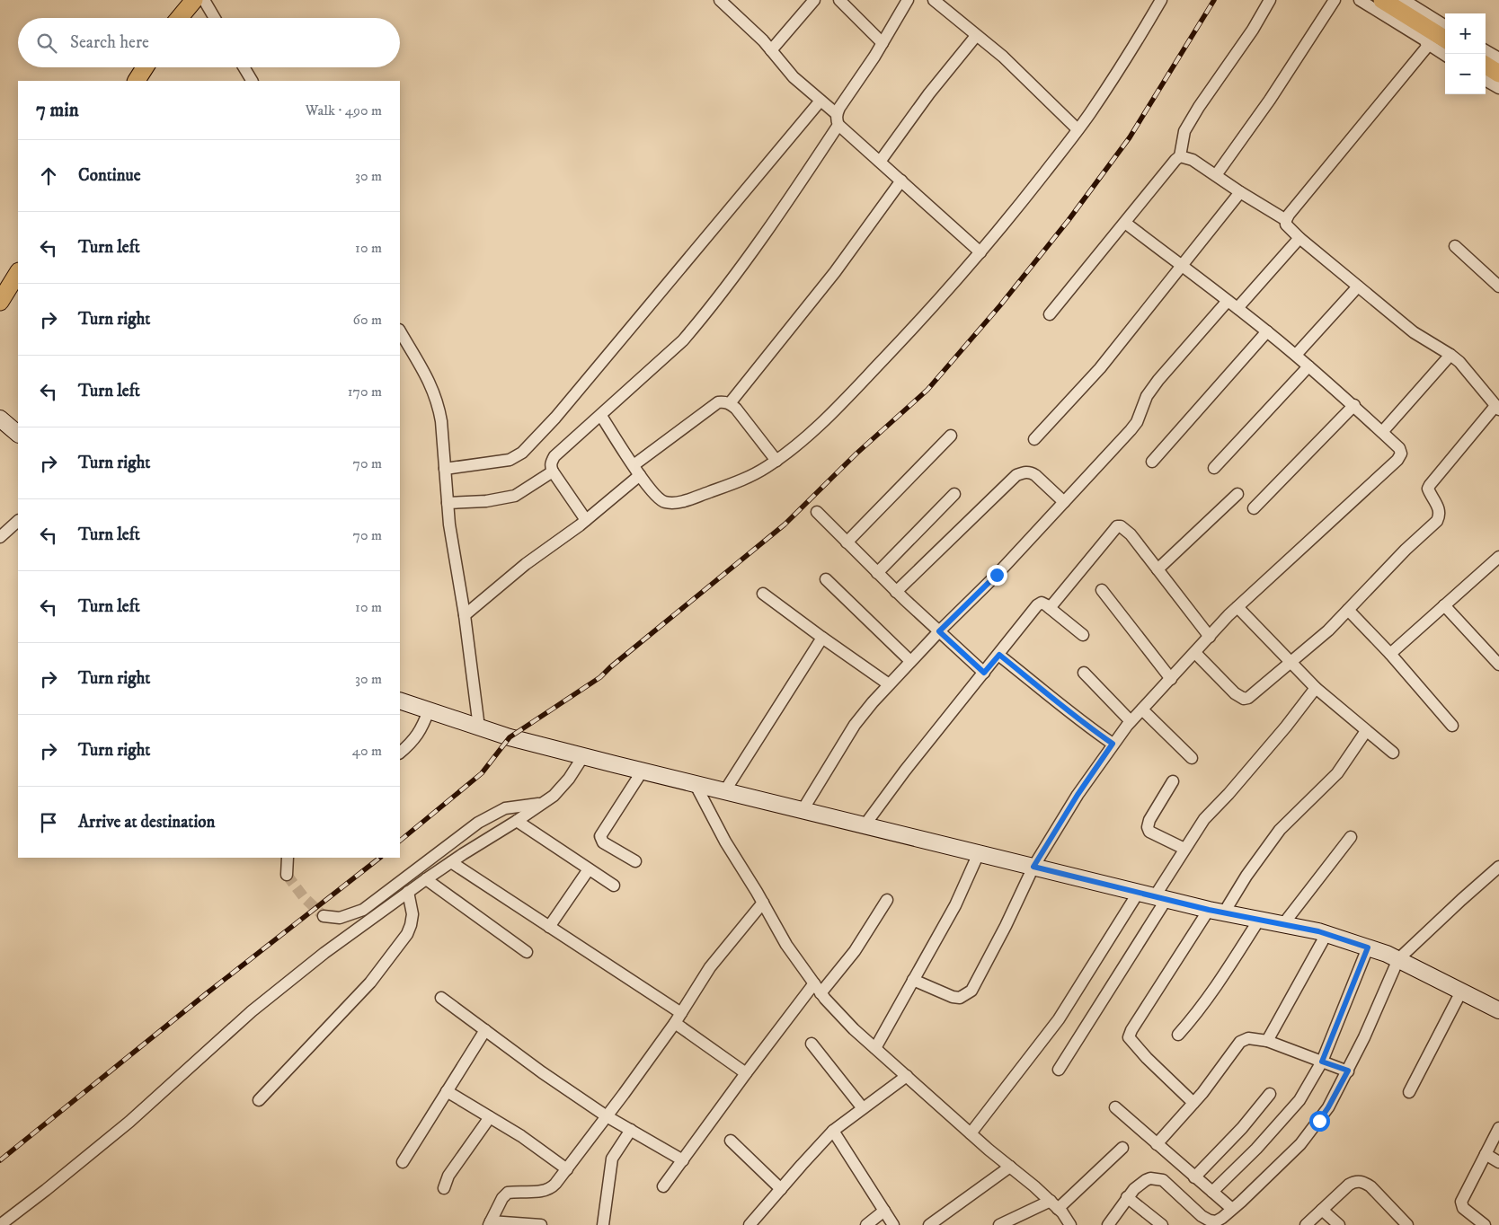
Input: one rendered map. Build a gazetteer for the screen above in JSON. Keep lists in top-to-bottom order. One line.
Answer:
{"page":{"map_buttons":["+","−"],"search":"Search here","heading":["7 min","Walk · 490 m"],"list":[["Continue","30 m"],["Turn left","10 m"],["Turn right","60 m"],["Turn left","170 m"],["Turn right","70 m"],["Turn left","70 m"],["Turn left","10 m"],["Turn right","30 m"],["Turn right","40 m"],"Arrive at destination"]}}
